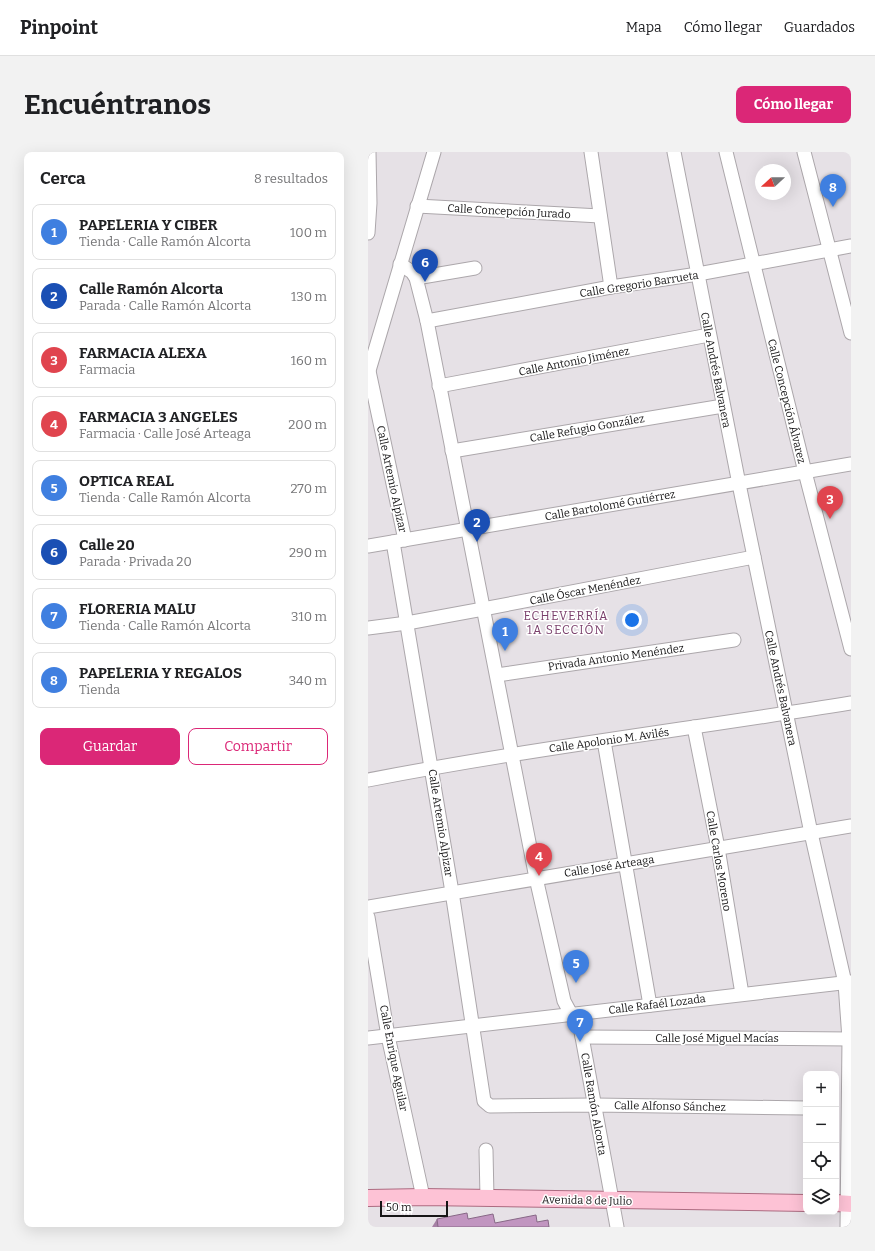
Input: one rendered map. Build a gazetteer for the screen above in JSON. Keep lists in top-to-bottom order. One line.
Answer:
{"streets":{"main road":["Avenida 8 de Julio"],"street":["Calle Concepción Jurado","Calle Gregorio Barrueta","Calle Antonio Jiménez","Calle Andrés Balvanera","Calle Concepción Álvarez","Calle Refugio González","Calle Artemio Alpizar","Calle Bartolomé Gutiérrez","Calle Óscar Menéndez","Privada Antonio Menéndez","Calle Apolonio M. Avilés","Calle Carlos Moreno","Calle José Arteaga","Calle Rafaél Lozada","Calle José Miguel Macías","Calle Enrique Aguilar","Calle Ramón Alcorta","Calle Alfonso Sánchez"]},"crossings":[["Calle Gregorio Barrueta","Calle Andrés Balvanera"],["Calle Gregorio Barrueta","Calle Concepción Álvarez"],["Calle Gregorio Barrueta","Calle Ramón Alcorta"],["Calle Antonio Jiménez","Calle Andrés Balvanera"],["Calle Antonio Jiménez","Calle Ramón Alcorta"],["Calle Andrés Balvanera","Calle Refugio González"],["Calle Andrés Balvanera","Calle Bartolomé Gutiérrez"],["Calle Andrés Balvanera","Calle Óscar Menéndez"],["Calle Andrés Balvanera","Calle Apolonio M. Avilés"],["Calle Andrés Balvanera","Calle José Arteaga"],["Calle Andrés Balvanera","Calle Rafaél Lozada"],["Calle Andrés Balvanera","Calle José Miguel Macías"],["Calle Concepción Álvarez","Calle Bartolomé Gutiérrez"],["Calle Refugio González","Calle Ramón Alcorta"],["Calle Artemio Alpizar","Calle Bartolomé Gutiérrez"],["Calle Artemio Alpizar","Calle Óscar Menéndez"],["Calle Artemio Alpizar","Calle Apolonio M. Avilés"],["Calle Artemio Alpizar","Calle José Arteaga"],["Calle Artemio Alpizar","Calle Rafaél Lozada"],["Calle Artemio Alpizar","Calle Alfonso Sánchez"],["Calle Bartolomé Gutiérrez","Calle Ramón Alcorta"],["Calle Óscar Menéndez","Calle Ramón Alcorta"],["Privada Antonio Menéndez","Calle Ramón Alcorta"],["Calle Apolonio M. Avilés","Calle Carlos Moreno"],["Calle Apolonio M. Avilés","Calle Ramón Alcorta"],["Calle Carlos Moreno","Calle José Arteaga"],["Calle Carlos Moreno","Calle Rafaél Lozada"],["Calle José Arteaga","Calle Ramón Alcorta"],["Calle Rafaél Lozada","Calle Enrique Aguilar"],["Calle Rafaél Lozada","Calle Ramón Alcorta"],["Calle José Miguel Macías","Calle Ramón Alcorta"],["Calle Enrique Aguilar","Avenida 8 de Julio"],["Calle Ramón Alcorta","Calle Alfonso Sánchez"],["Calle Ramón Alcorta","Avenida 8 de Julio"]],"districts":["ECHEVERRÍA 1A SECCIÓN"],"scale_bar":"50 m","north":"left","page":{"header":"Pinpoint","nav":["Mapa","Cómo llegar","Guardados"],"buttons":["Cómo llegar",["Guardar","Compartir"]],"title":"Encuéntranos","heading":["Cerca","8 resultados"],"pins":["8","6","3","2","1","4","5","7"],"list":[{"mark":"1","name":"PAPELERIA Y CIBER","note":"Tienda · Calle Ramón Alcorta","value":"100 m"},{"mark":"2","name":"Calle Ramón Alcorta","note":"Parada · Calle Ramón Alcorta","value":"130 m"},{"mark":"3","name":"FARMACIA ALEXA","note":"Farmacia","value":"160 m"},{"mark":"4","name":"FARMACIA 3 ANGELES","note":"Farmacia · Calle José Arteaga","value":"200 m"},{"mark":"5","name":"OPTICA REAL","note":"Tienda · Calle Ramón Alcorta","value":"270 m"},{"mark":"6","name":"Calle 20","note":"Parada · Privada 20","value":"290 m"},{"mark":"7","name":"FLORERIA MALU","note":"Tienda · Calle Ramón Alcorta","value":"310 m"},{"mark":"8","name":"PAPELERIA Y REGALOS","note":"Tienda","value":"340 m"}],"map_buttons":["+","−"],"scale":"50 m"}}
